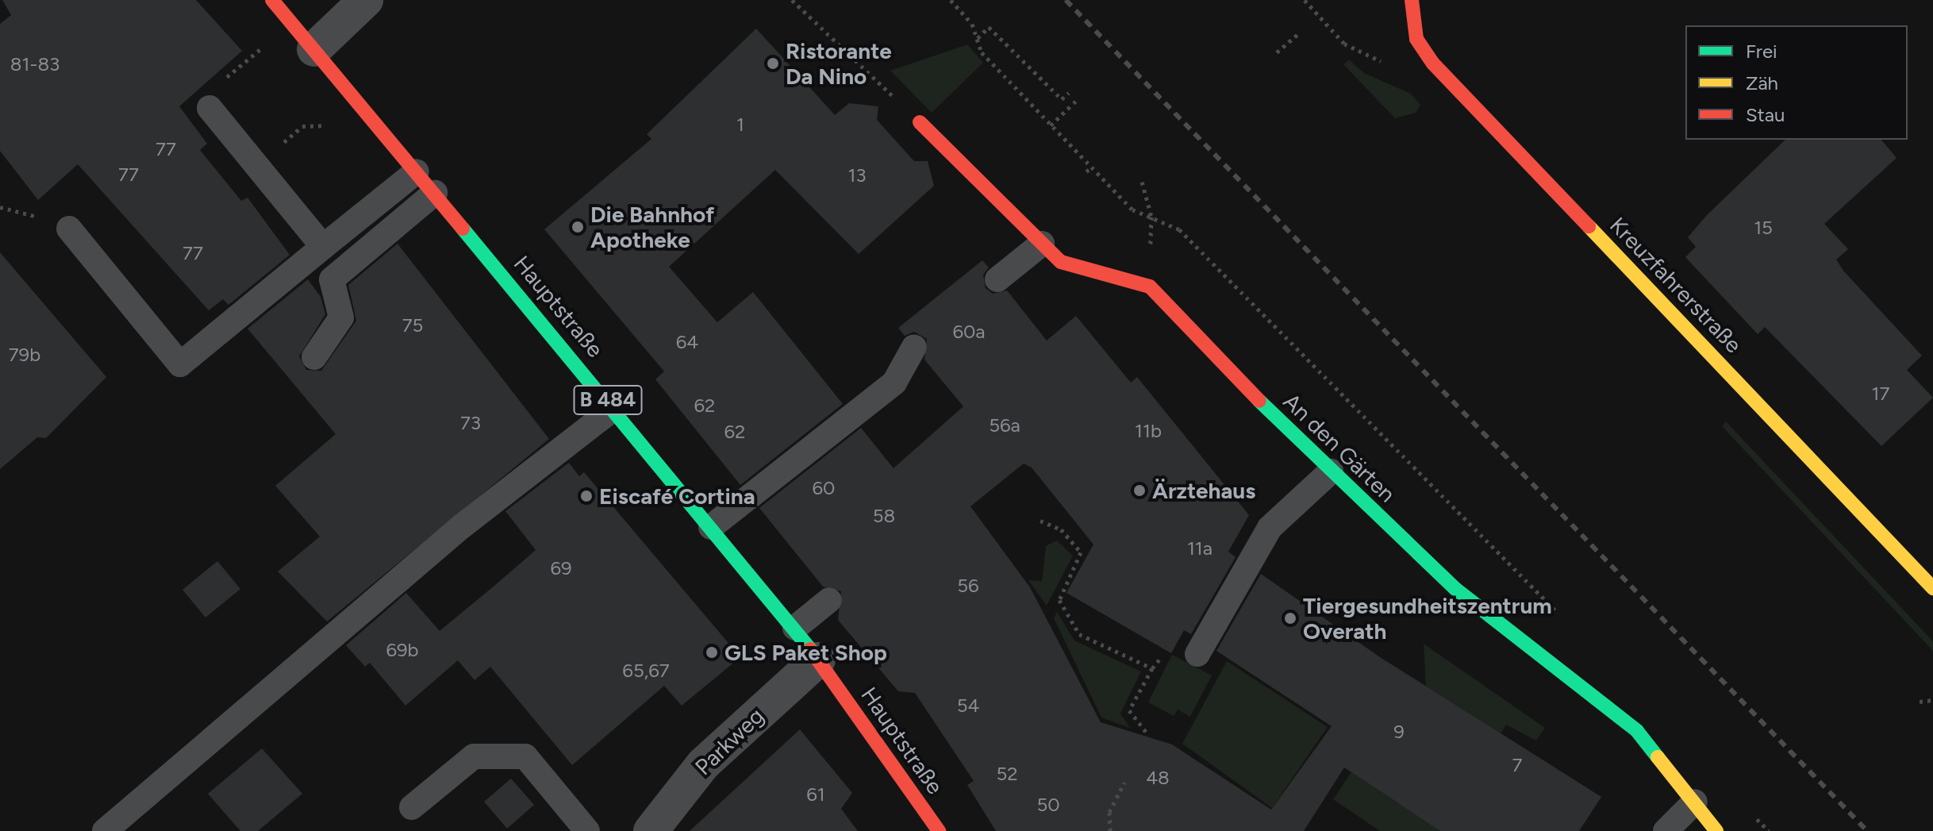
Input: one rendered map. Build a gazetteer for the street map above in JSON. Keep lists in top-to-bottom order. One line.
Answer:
{"streets":{"street":["Kreuzfahrerstraße","Hauptstraße","B 484","An den Gärten","Parkweg"]},"crossings":[["Hauptstraße","Parkweg"]],"places":["Ristorante Da Nino","Die Bahnhof Apotheke","Ärztehaus","Eiscafé Cortina","Tiergesundheitszentrum Overath","GLS Paket Shop"],"house_numbers":["81-83","1","77","77","13","15","77","75","60a","64","79b","17","62","73","56a","11b","62","60","58","11a","69","56","69b","65,67","54","9","7","52","48","61","50"],"legend":["Frei","Zäh","Stau"]}
